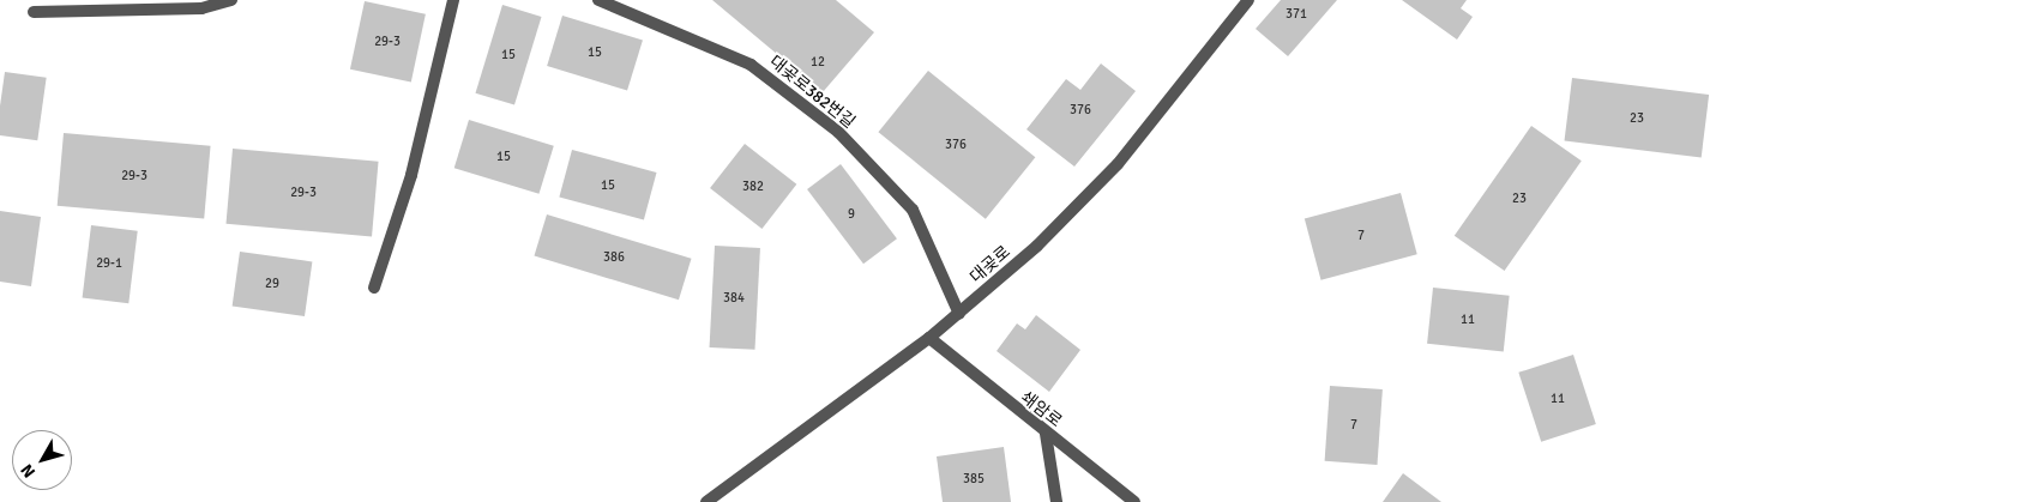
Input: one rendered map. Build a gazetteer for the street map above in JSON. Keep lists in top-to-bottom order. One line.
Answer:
{"streets":{"street":["대곶로382번길","대곶로","쇄암로"]},"crossings":[["대곶로382번길","대곶로"],["대곶로","쇄암로"]],"house_numbers":["371","29-3","15","15","12","376","23","376","15","29-3","15","382","29-3","23","9","7","386","29-1","29","384","11","11","7","385"],"north":"bottom left"}
